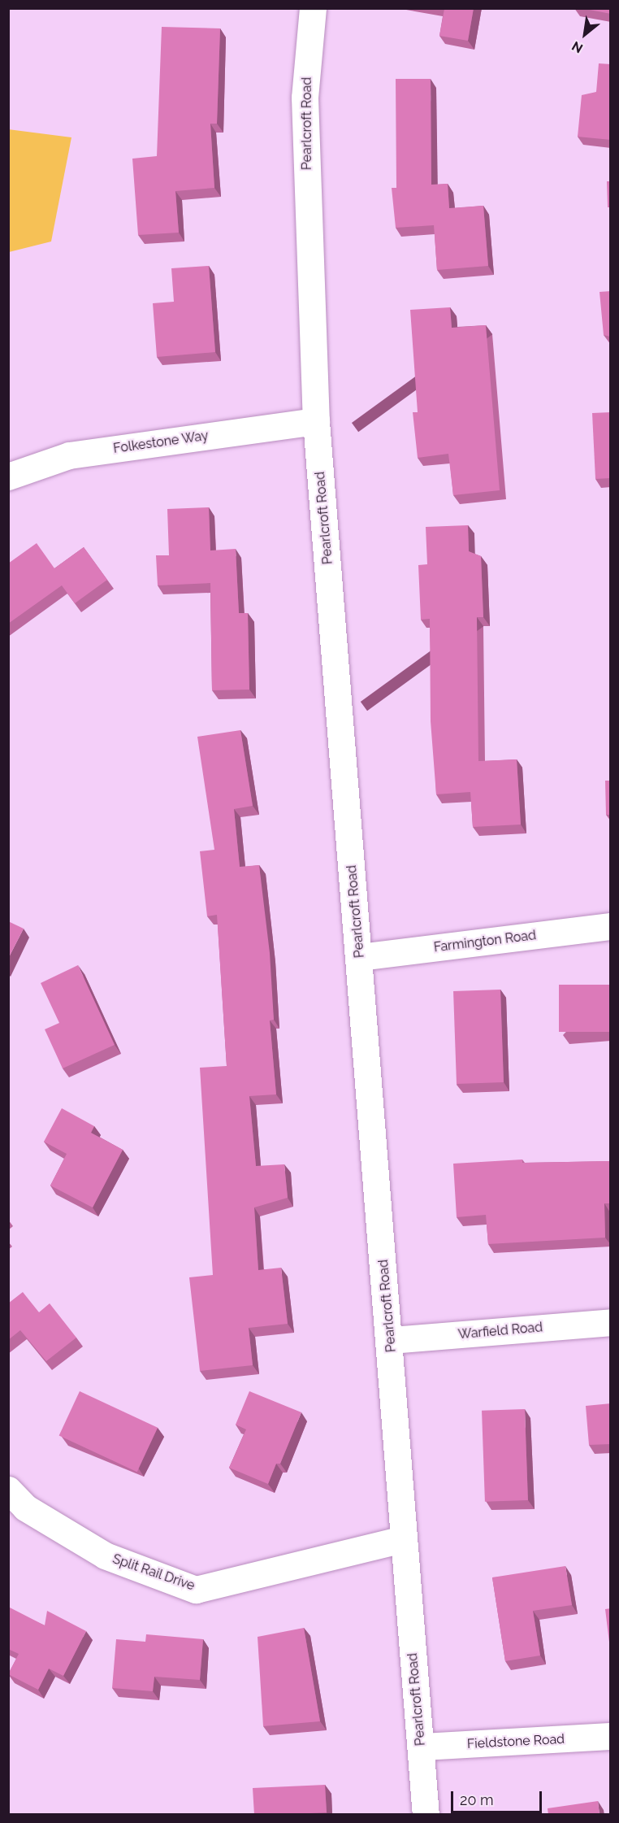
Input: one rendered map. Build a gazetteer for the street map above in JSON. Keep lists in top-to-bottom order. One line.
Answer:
{"streets":{"street":["Pearlcroft Road","Folkestone Way","Farmington Road","Warfield Road","Split Rail Drive","Fieldstone Road"]},"crossings":[["Pearlcroft Road","Folkestone Way"],["Pearlcroft Road","Farmington Road"],["Pearlcroft Road","Warfield Road"],["Pearlcroft Road","Split Rail Drive"],["Pearlcroft Road","Fieldstone Road"]],"scale_bar":"20 m","north":"bottom left"}
